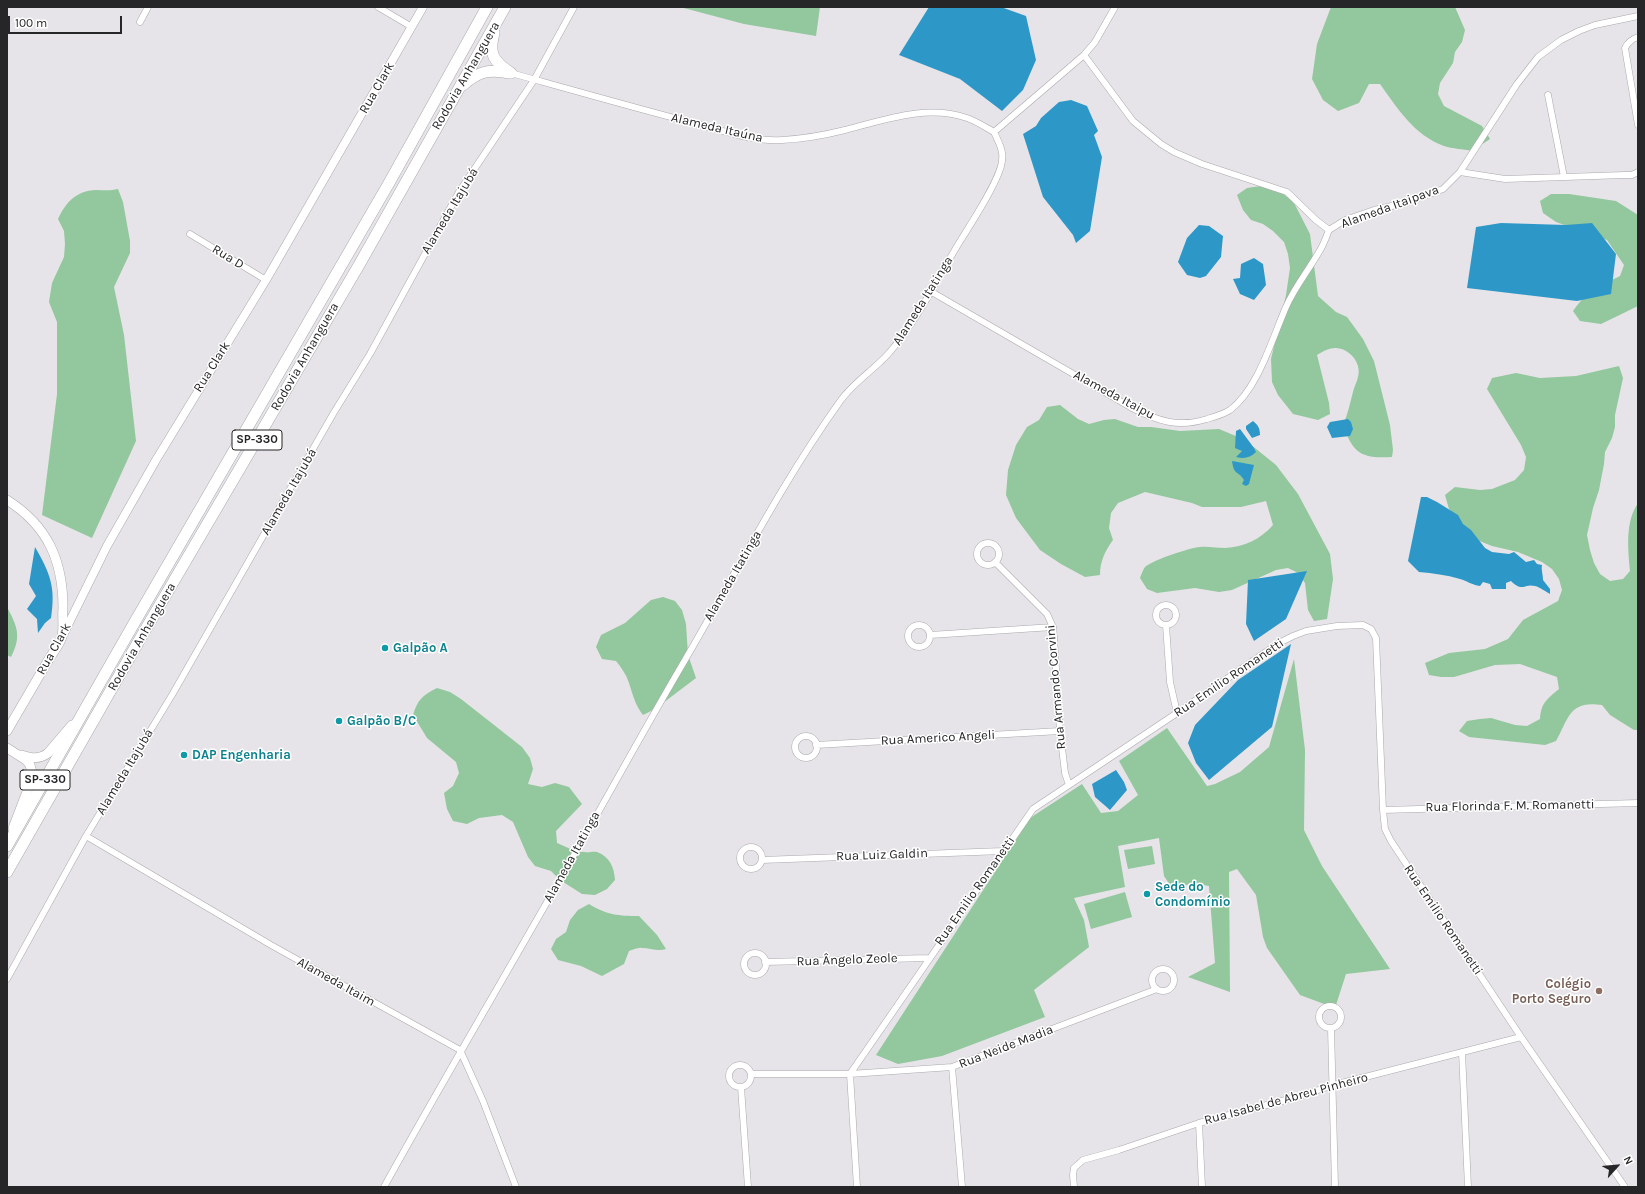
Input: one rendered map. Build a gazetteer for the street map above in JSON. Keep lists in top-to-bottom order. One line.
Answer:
{"streets":{"highway":["Rodovia Anhanguera","SP-330"],"main road":["Rua Clark"],"street":["Alameda Itaúna","Alameda Itaipava","Alameda Itajubá","Rua D","Alameda Itatinga","Alameda Itaipu","Rua Emilio Romanetti","Rua Armando Corvini","Rua Americo Angeli","Rua Florinda F. M. Romanetti","Rua Luiz Galdin","Rua Ângelo Zeole","Alameda Itaim","Rua Neide Madia","Rua Isabel de Abreu Pinheiro"]},"crossings":[["Rua Clark","Rua D"],["Alameda Itaúna","Alameda Itajubá"],["Alameda Itaúna","Alameda Itatinga"],["Alameda Itaipava","Alameda Itaipu"],["Alameda Itajubá","Alameda Itaim"],["Alameda Itatinga","Alameda Itaipu"],["Alameda Itatinga","Alameda Itaim"],["Rua Emilio Romanetti","Rua Armando Corvini"],["Rua Emilio Romanetti","Rua Florinda F. M. Romanetti"],["Rua Emilio Romanetti","Rua Luiz Galdin"],["Rua Emilio Romanetti","Rua Ângelo Zeole"],["Rua Emilio Romanetti","Rua Neide Madia"],["Rua Emilio Romanetti","Rua Isabel de Abreu Pinheiro"],["Rua Armando Corvini","Rua Americo Angeli"]],"places":["Galpão A","Galpão B/C","DAP Engenharia","Sede do Condomínio","Colégio Porto Seguro"],"scale_bar":"100 m","north":"top right"}
